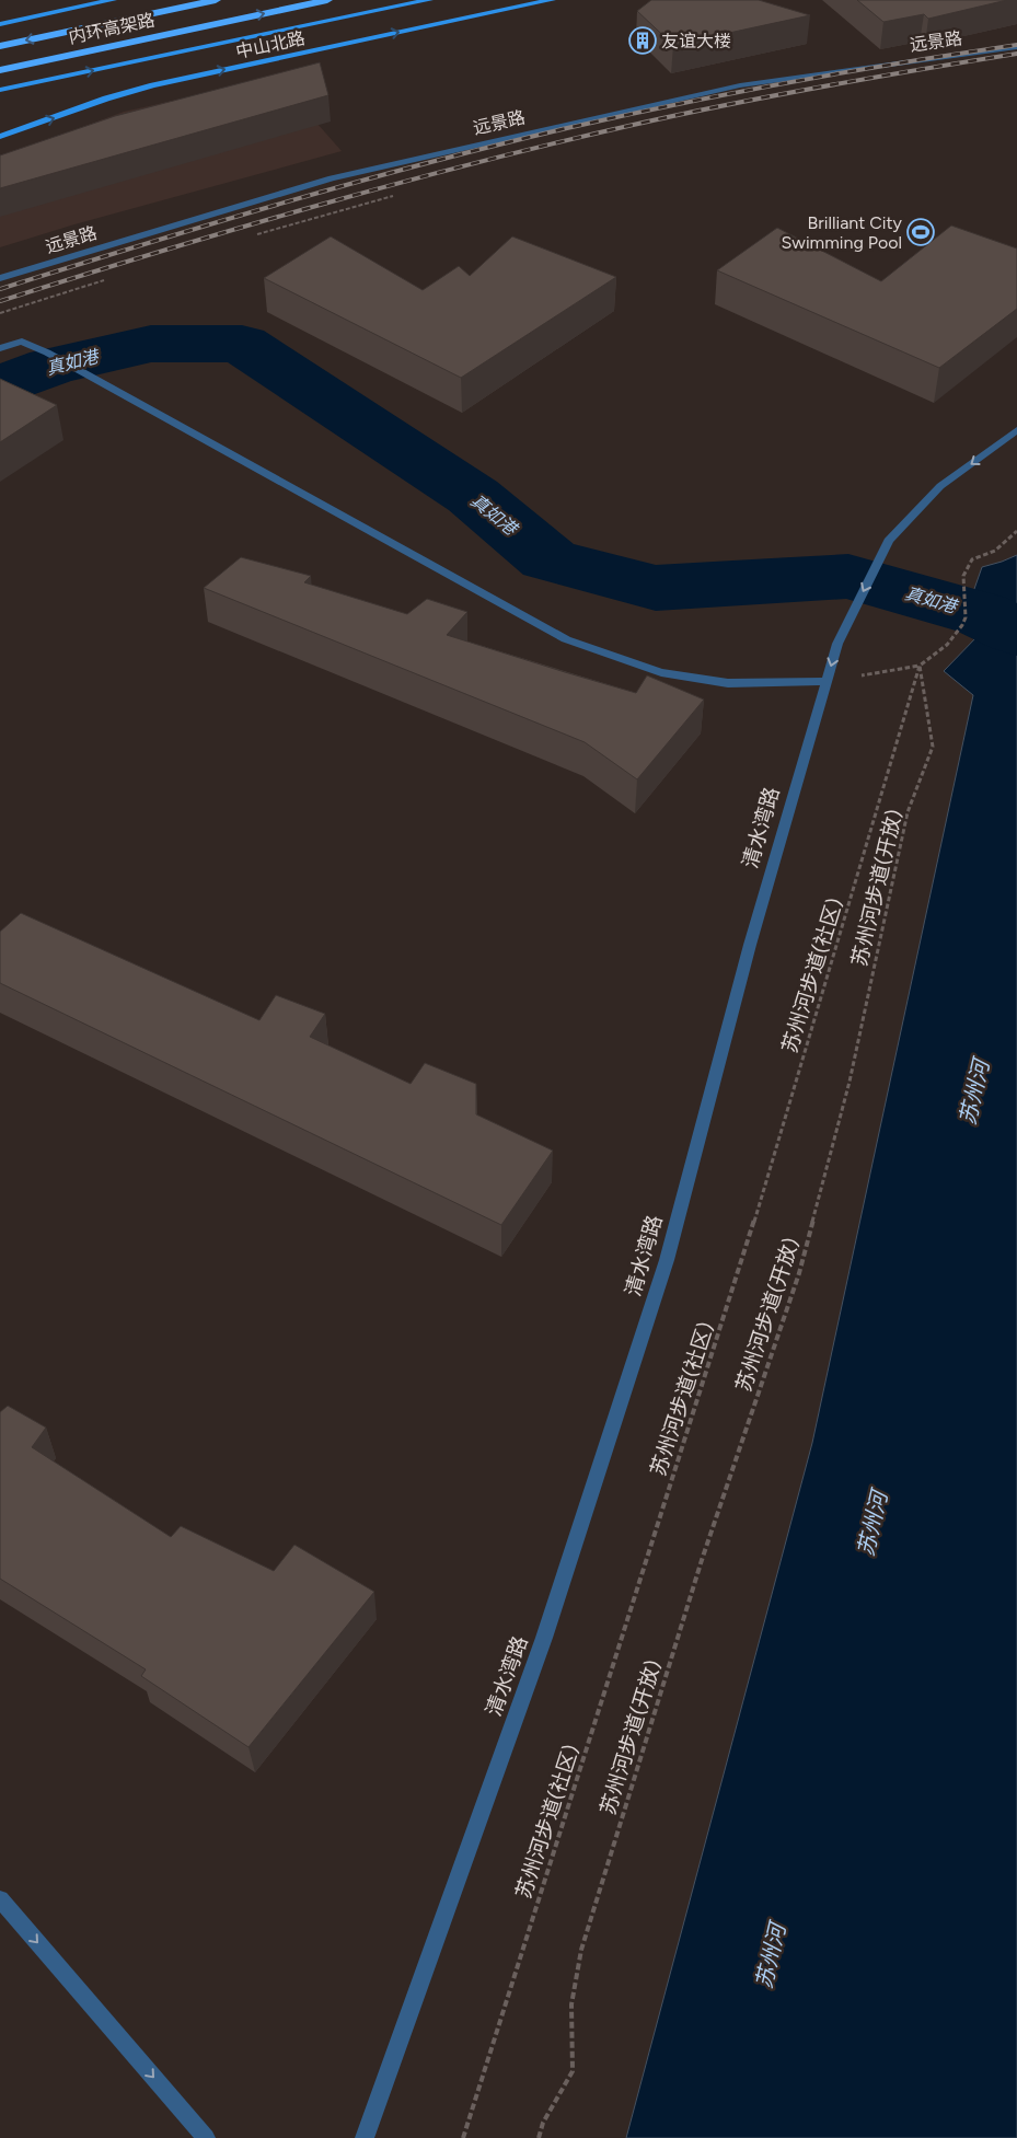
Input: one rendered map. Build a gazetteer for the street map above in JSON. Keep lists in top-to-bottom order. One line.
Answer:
{"streets":{"highway":["内环高架路"],"main road":["中山北路"],"street":["远景路","清水湾路"],"path":["苏州河步道(开放)","苏州河步道(社区)"]},"crossings":[["苏州河步道(开放)","苏州河步道(社区)"]],"one_way":["中山北路"],"water":["真如港","苏州河"],"places":{"building":["友谊大楼"],"sports":["Brilliant City Swimming Pool"]}}
